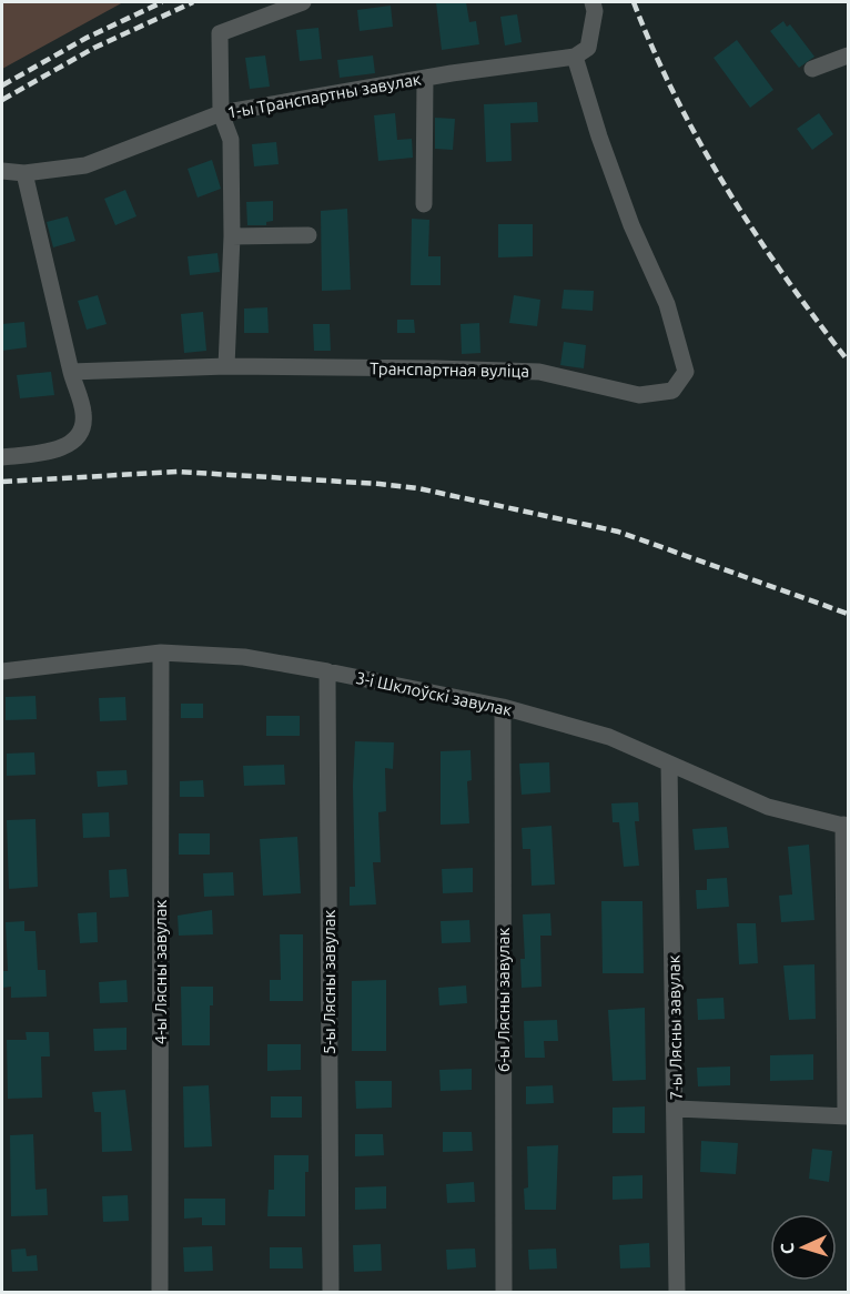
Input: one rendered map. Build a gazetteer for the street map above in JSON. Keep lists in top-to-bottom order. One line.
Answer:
{"streets":{"street":["1-ы Транспартны завулак","Транспартная вуліца","3-і Шклоўскі завулак","4-ы Лясны завулак","5-ы Лясны завулак","6-ы Лясны завулак","7-ы Лясны завулак"]},"crossings":[["1-ы Транспартны завулак","Транспартная вуліца"],["3-і Шклоўскі завулак","4-ы Лясны завулак"],["3-і Шклоўскі завулак","5-ы Лясны завулак"],["3-і Шклоўскі завулак","6-ы Лясны завулак"],["3-і Шклоўскі завулак","7-ы Лясны завулак"]],"north":"left"}
